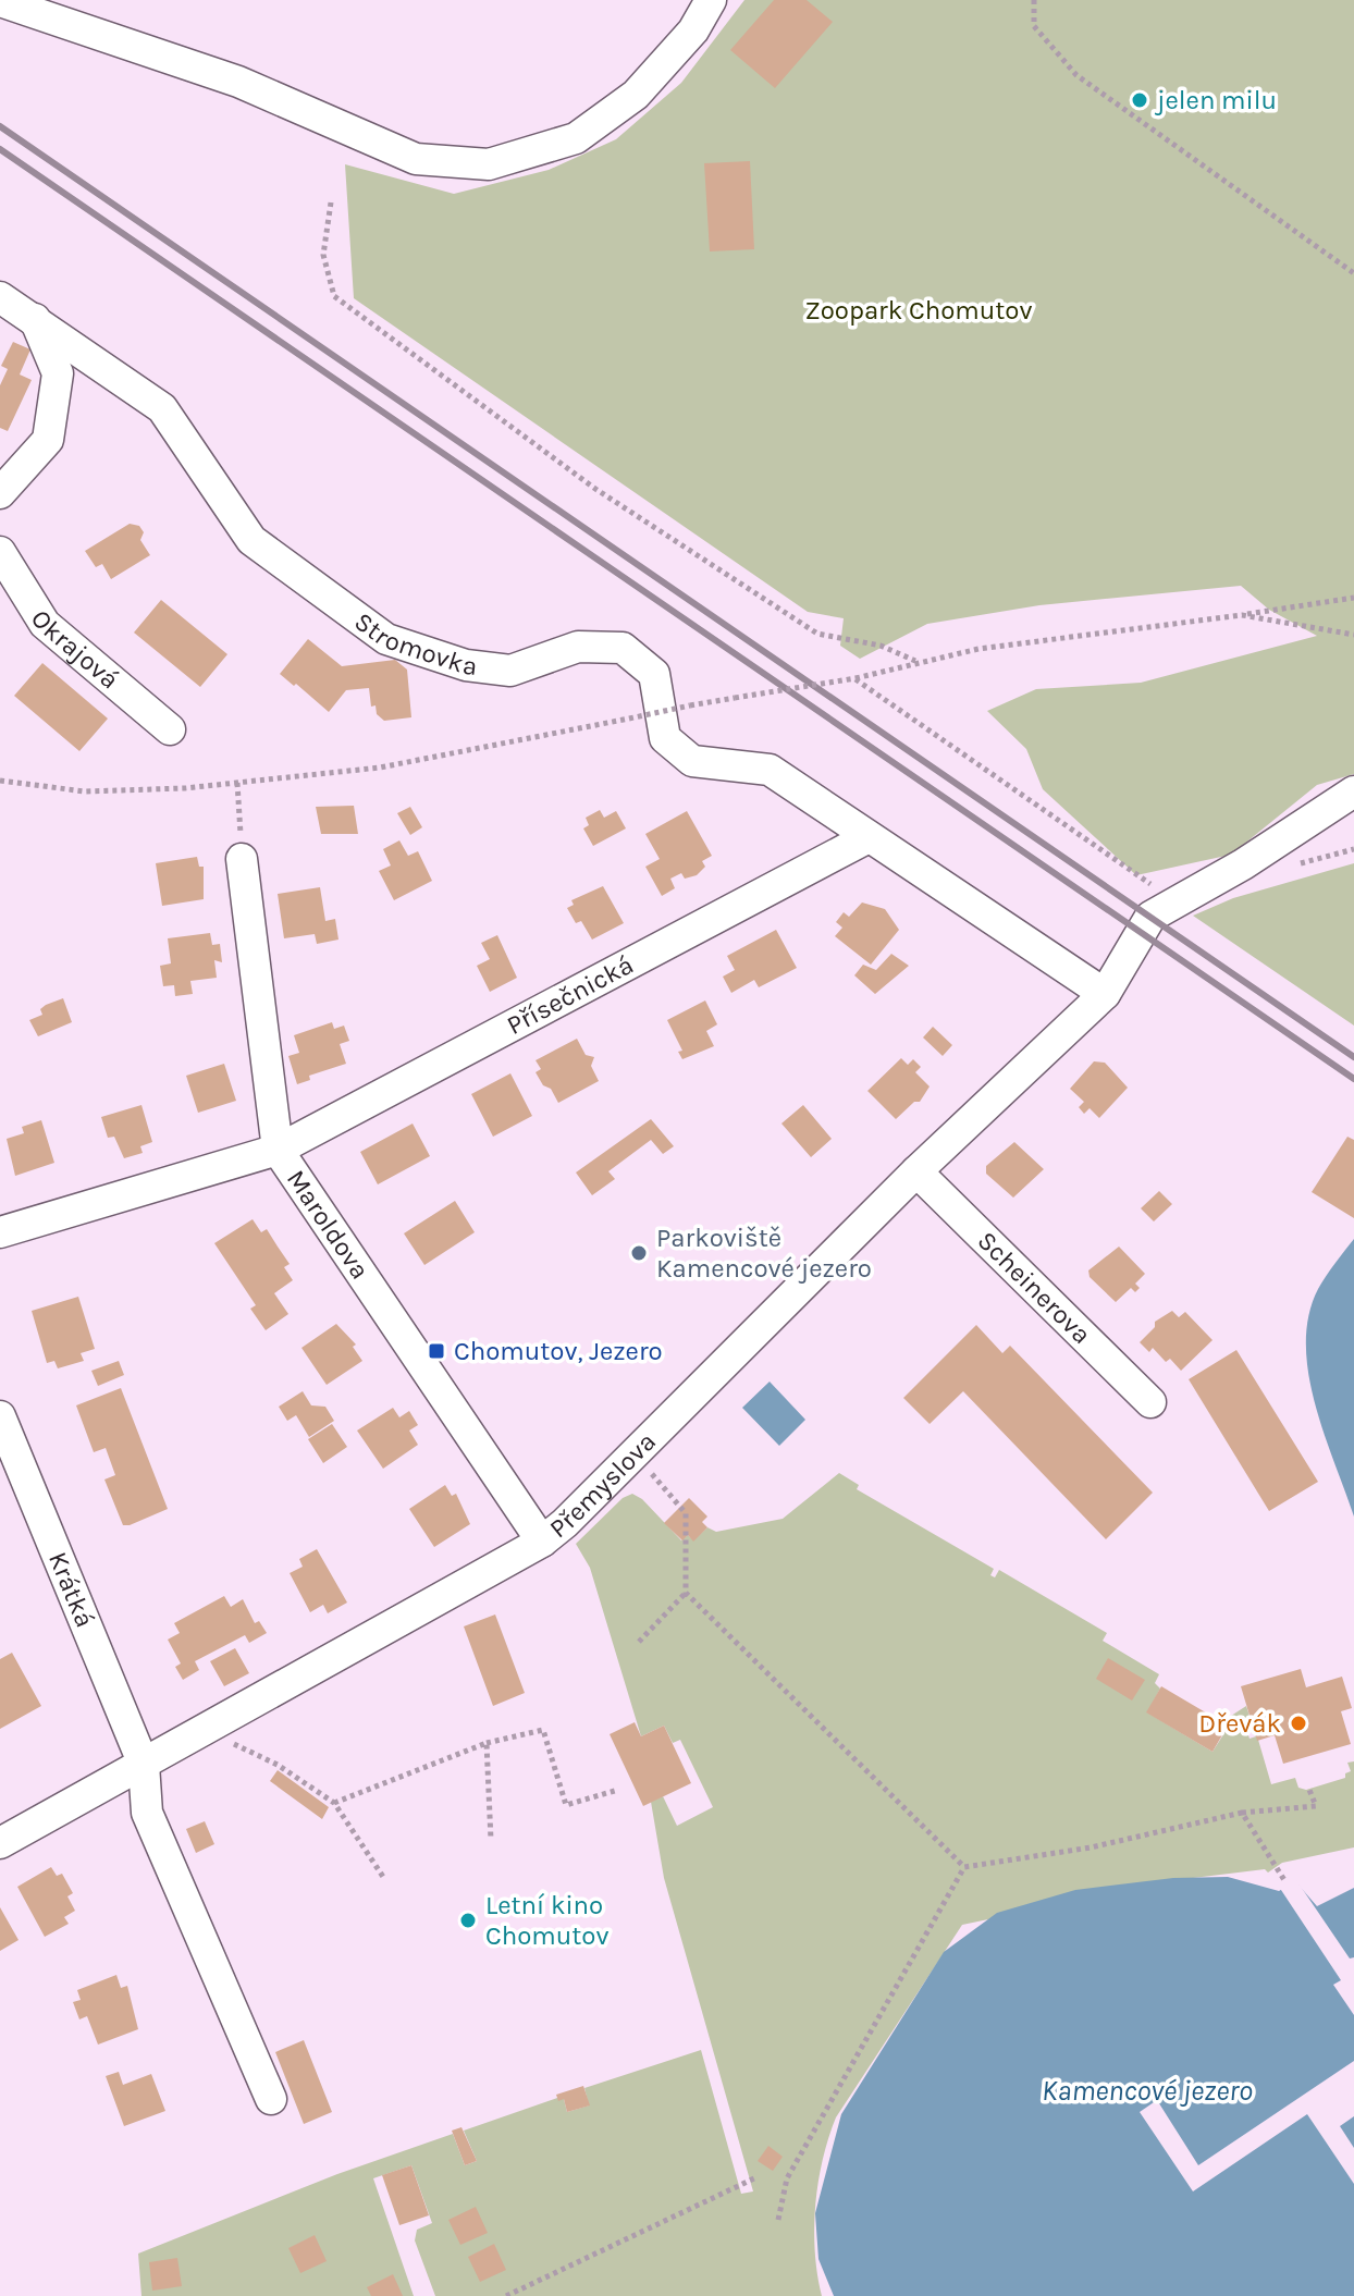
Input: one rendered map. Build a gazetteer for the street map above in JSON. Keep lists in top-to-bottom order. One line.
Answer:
{"streets":{"street":["Stromovka","Okrajová","Přísečnická","Maroldova","Scheinerova","Přemyslova","Krátká"]},"crossings":[["Stromovka","Přísečnická"],["Přísečnická","Maroldova"],["Maroldova","Přemyslova"],["Scheinerova","Přemyslova"],["Přemyslova","Krátká"]],"water":["Kamencové jezero"],"parks":["Zoopark Chomutov"],"places":{"other":["jelen milu","Parkoviště Kamencové jezero","Dřevák","Letní kino Chomutov"],"transit":["Chomutov, Jezero"]}}
